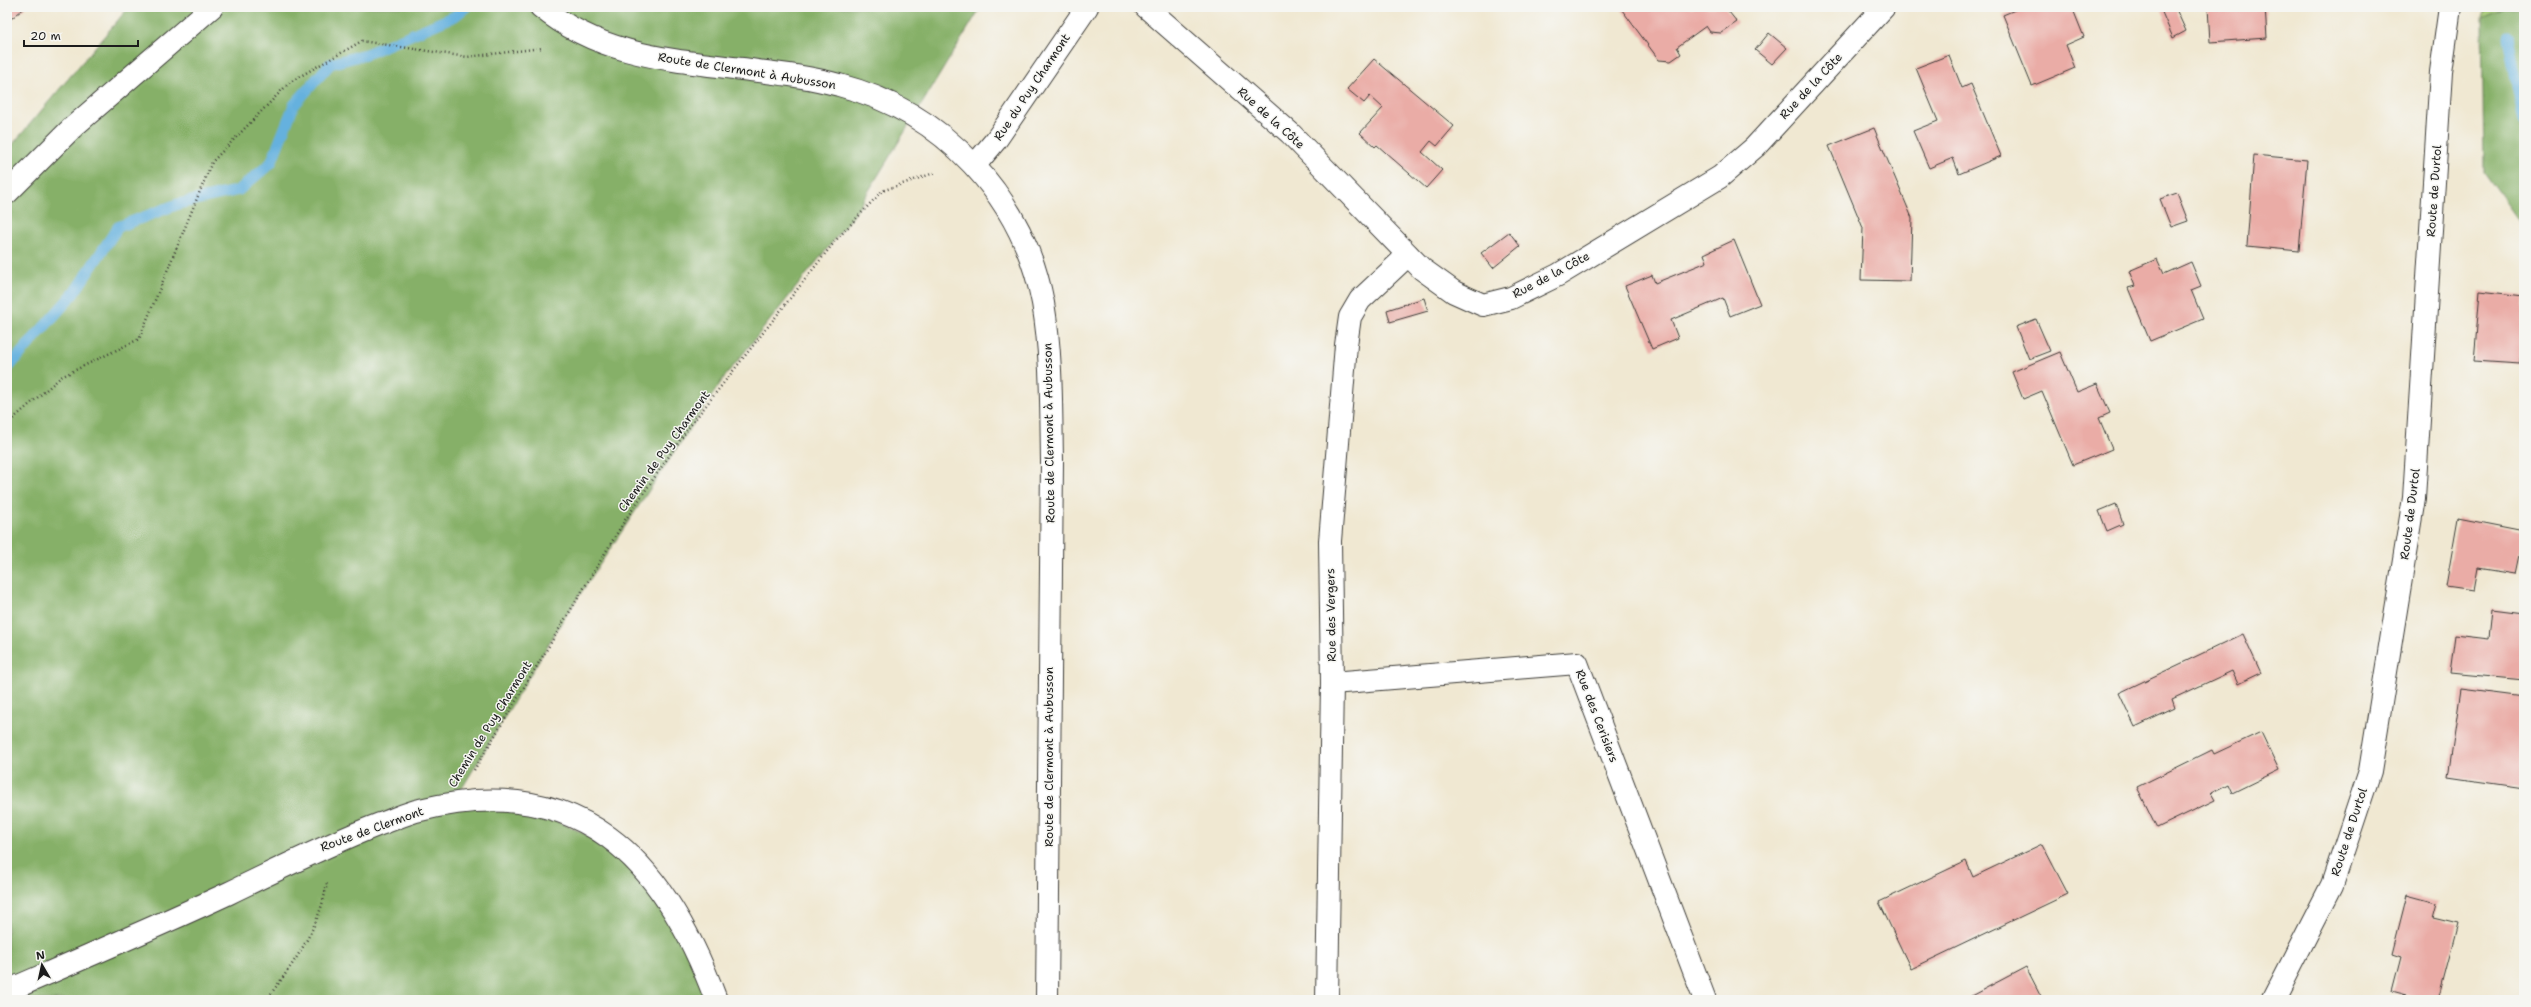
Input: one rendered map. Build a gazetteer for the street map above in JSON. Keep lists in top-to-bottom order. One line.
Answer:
{"streets":{"street":["Route de Clermont à Aubusson","Rue de la Côte","Rue du Puy Charmont","Route de Durtol","Rue des Vergers","Rue des Cerisiers","Route de Clermont"],"path":["Chemin de Puy Charmont"]},"crossings":[["Route de Clermont à Aubusson","Rue du Puy Charmont"],["Route de Clermont à Aubusson","Chemin de Puy Charmont"],["Rue de la Côte","Rue des Vergers"],["Rue du Puy Charmont","Chemin de Puy Charmont"],["Chemin de Puy Charmont","Route de Clermont"],["Rue des Vergers","Rue des Cerisiers"]],"scale_bar":"20 m","north":"top"}
